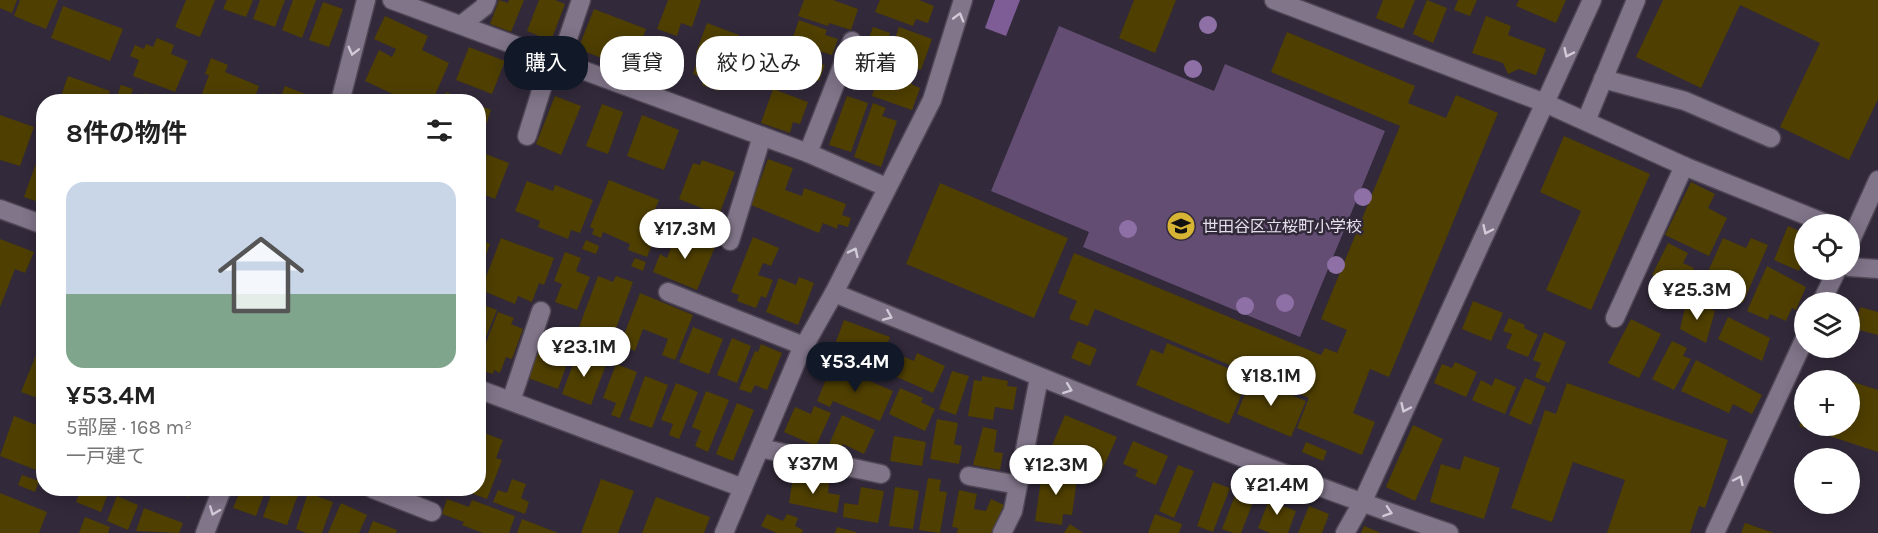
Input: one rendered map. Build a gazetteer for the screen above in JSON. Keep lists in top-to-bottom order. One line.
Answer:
{"places":{"school or university":["世田谷区立桜町小学校"]},"page":{"chip":["購入","賃貸","絞り込み","新着"],"heading":"8件の物件","list":[{"name":"¥53.4M","note":"5部屋 · 168 m² · 一戸建て"}],"price":["¥17.3M","¥25.3M","¥23.1M","¥53.4M","¥18.1M","¥37M","¥12.3M","¥21.4M"],"map_buttons":["+","−"]}}
